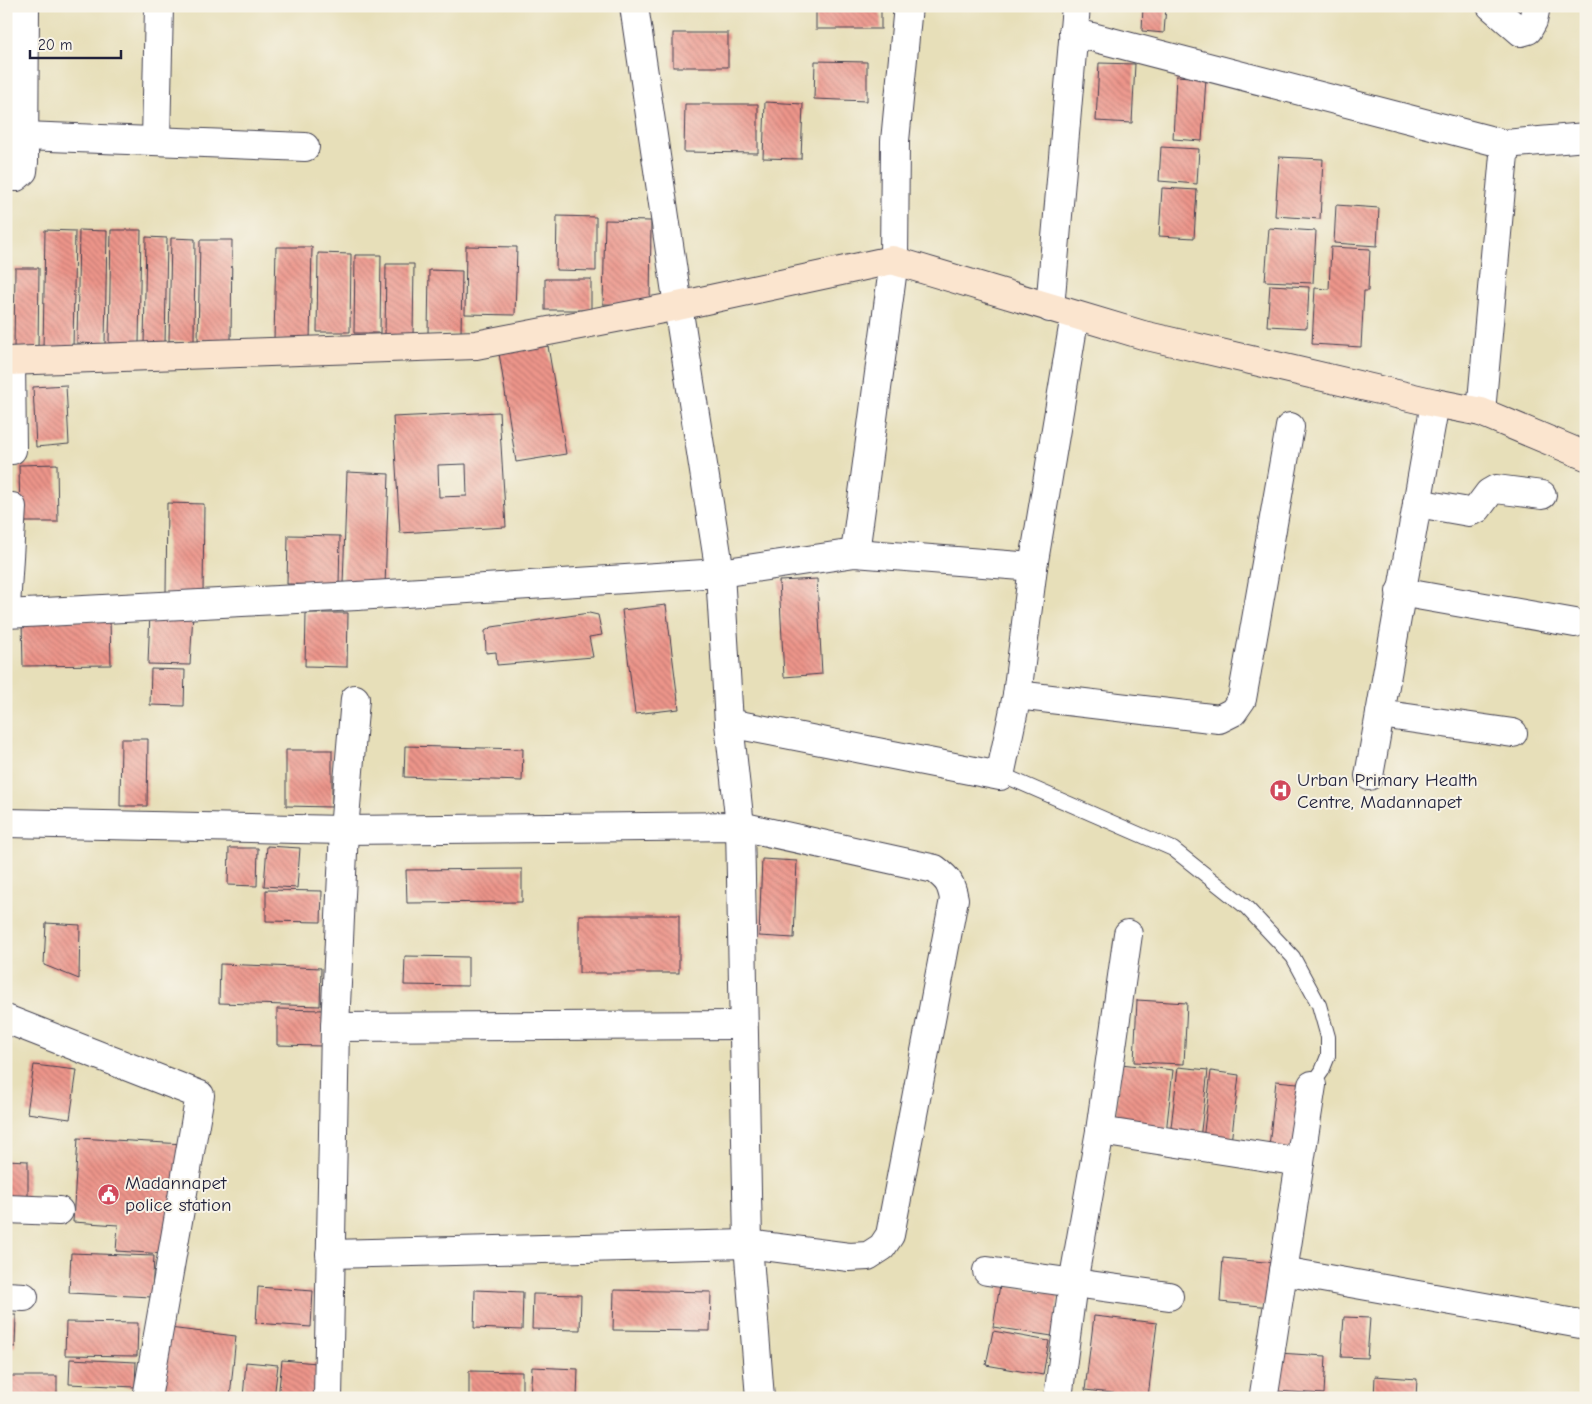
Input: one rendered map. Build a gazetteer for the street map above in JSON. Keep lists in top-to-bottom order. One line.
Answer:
{"places":{"hospital":["Urban Primary Health Centre, Madannapet"],"public building":["Madannapet police station"]},"scale_bar":"20 m"}
